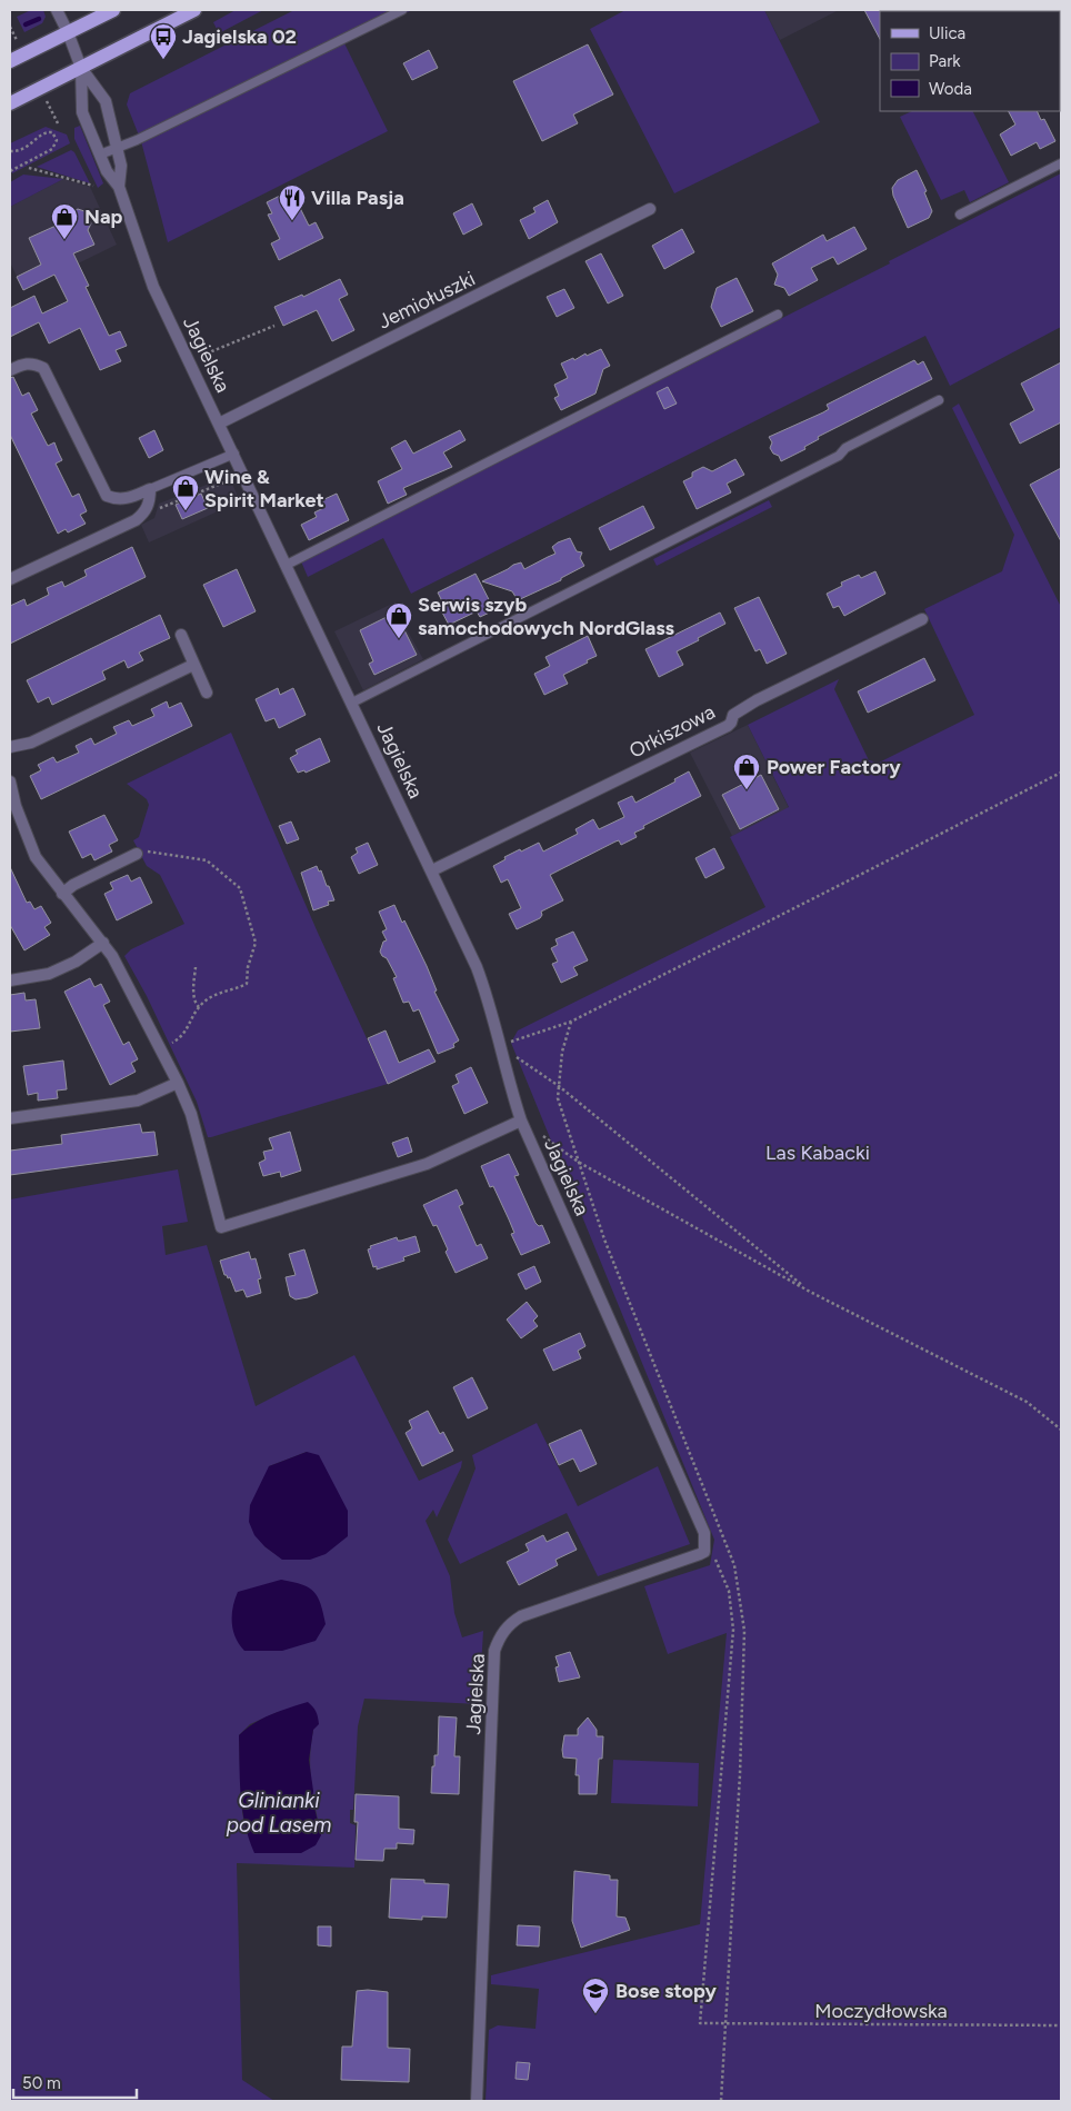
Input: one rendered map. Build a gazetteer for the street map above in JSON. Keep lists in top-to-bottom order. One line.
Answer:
{"streets":{"street":["Jemiołuszki","Jagielska","Orkiszowa"],"path":["Moczydłowska"]},"crossings":[["Jemiołuszki","Jagielska"],["Jagielska","Orkiszowa"],["Jagielska","Moczydłowska"]],"water":["Glinianki pod Lasem"],"parks":["Las Kabacki"],"places":{"bus stop":["Jagielska 02"],"restaurant":["Villa Pasja"],"shop":["Nap","Wine & Spirit Market","Serwis szyb samochodowych NordGlass","Power Factory"],"school or university":["Bose stopy"]},"legend":["Ulica","Park","Woda"],"scale_bar":"50 m"}
